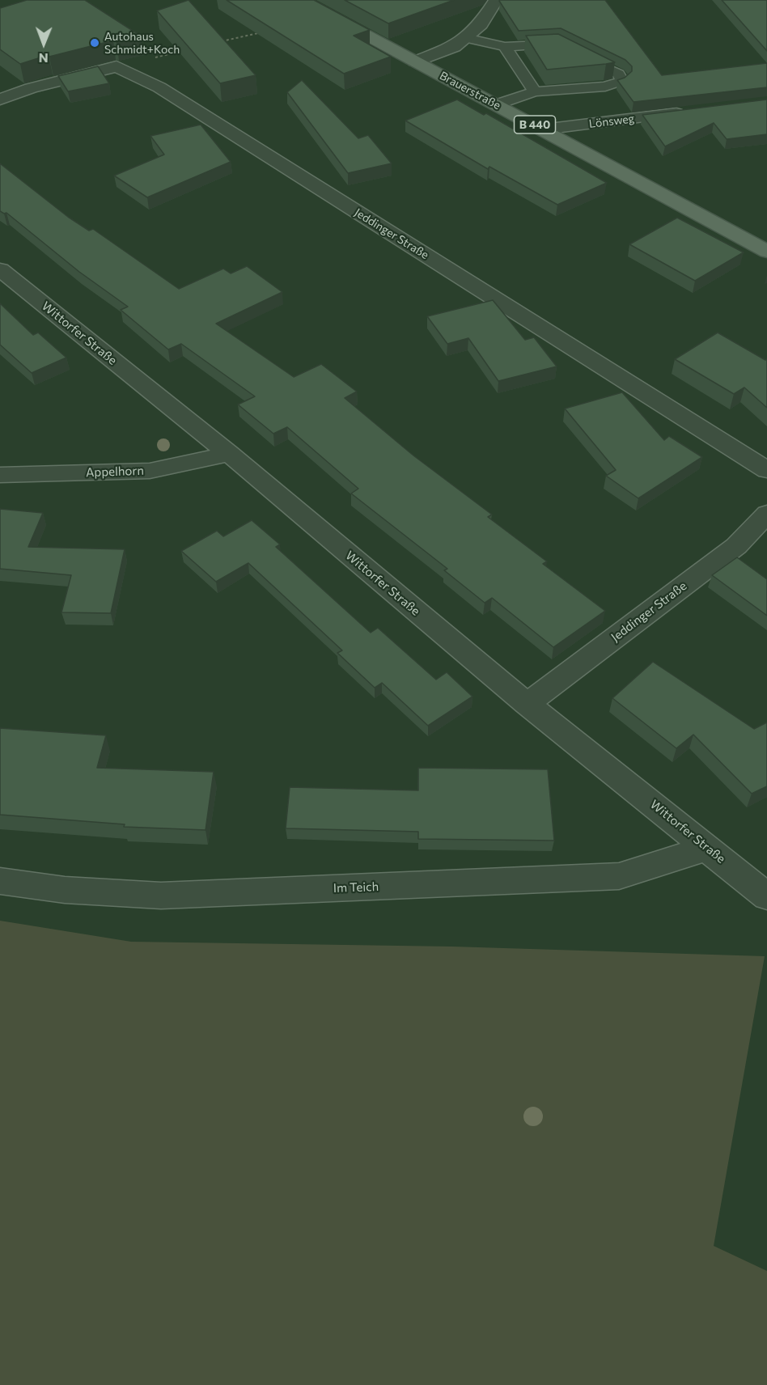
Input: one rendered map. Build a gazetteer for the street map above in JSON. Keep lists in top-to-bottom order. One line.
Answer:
{"streets":{"main road":["Brauerstraße","B 440"],"street":["Lönsweg","Jeddinger Straße","Wittorfer Straße","Appelhorn","Im Teich"]},"crossings":[["Brauerstraße","Lönsweg"],["Jeddinger Straße","Wittorfer Straße"],["Wittorfer Straße","Appelhorn"],["Wittorfer Straße","Im Teich"]],"places":["Autohaus Schmidt+Koch"],"north":"bottom"}
